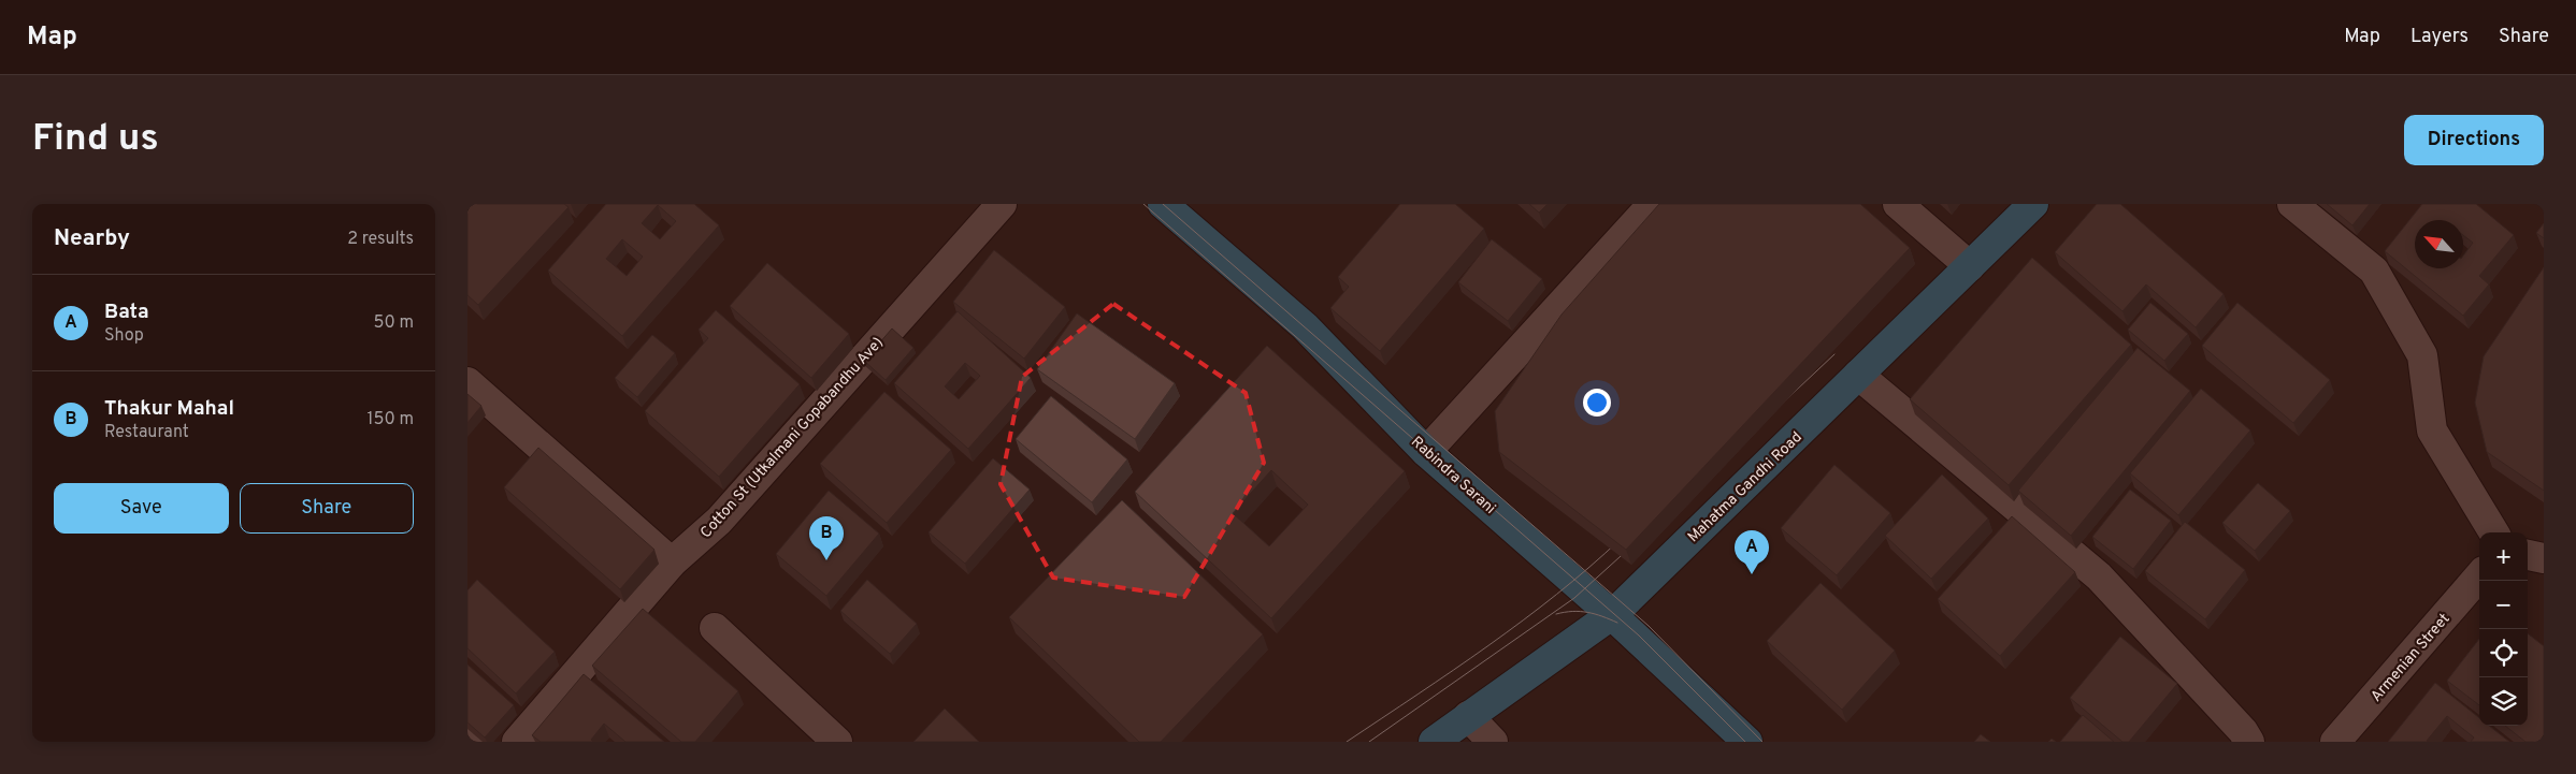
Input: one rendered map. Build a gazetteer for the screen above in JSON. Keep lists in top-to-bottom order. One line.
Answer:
{"streets":{"main road":["Rabindra Sarani","Mahatma Gandhi Road"],"street":["Cotton St (Utkalmani Gopabandhu Ave)","Armenian Street"]},"crossings":[["Rabindra Sarani","Mahatma Gandhi Road"]],"north":"top left","page":{"header":"Map","nav":["Map","Layers","Share"],"buttons":["Directions",["Save","Share"]],"title":"Find us","heading":["Nearby","2 results"],"list":[{"mark":"A","name":"Bata","note":"Shop","value":"50 m"},{"mark":"B","name":"Thakur Mahal","note":"Restaurant","value":"150 m"}],"pins":["B","A"],"map_buttons":["+","−"]}}
